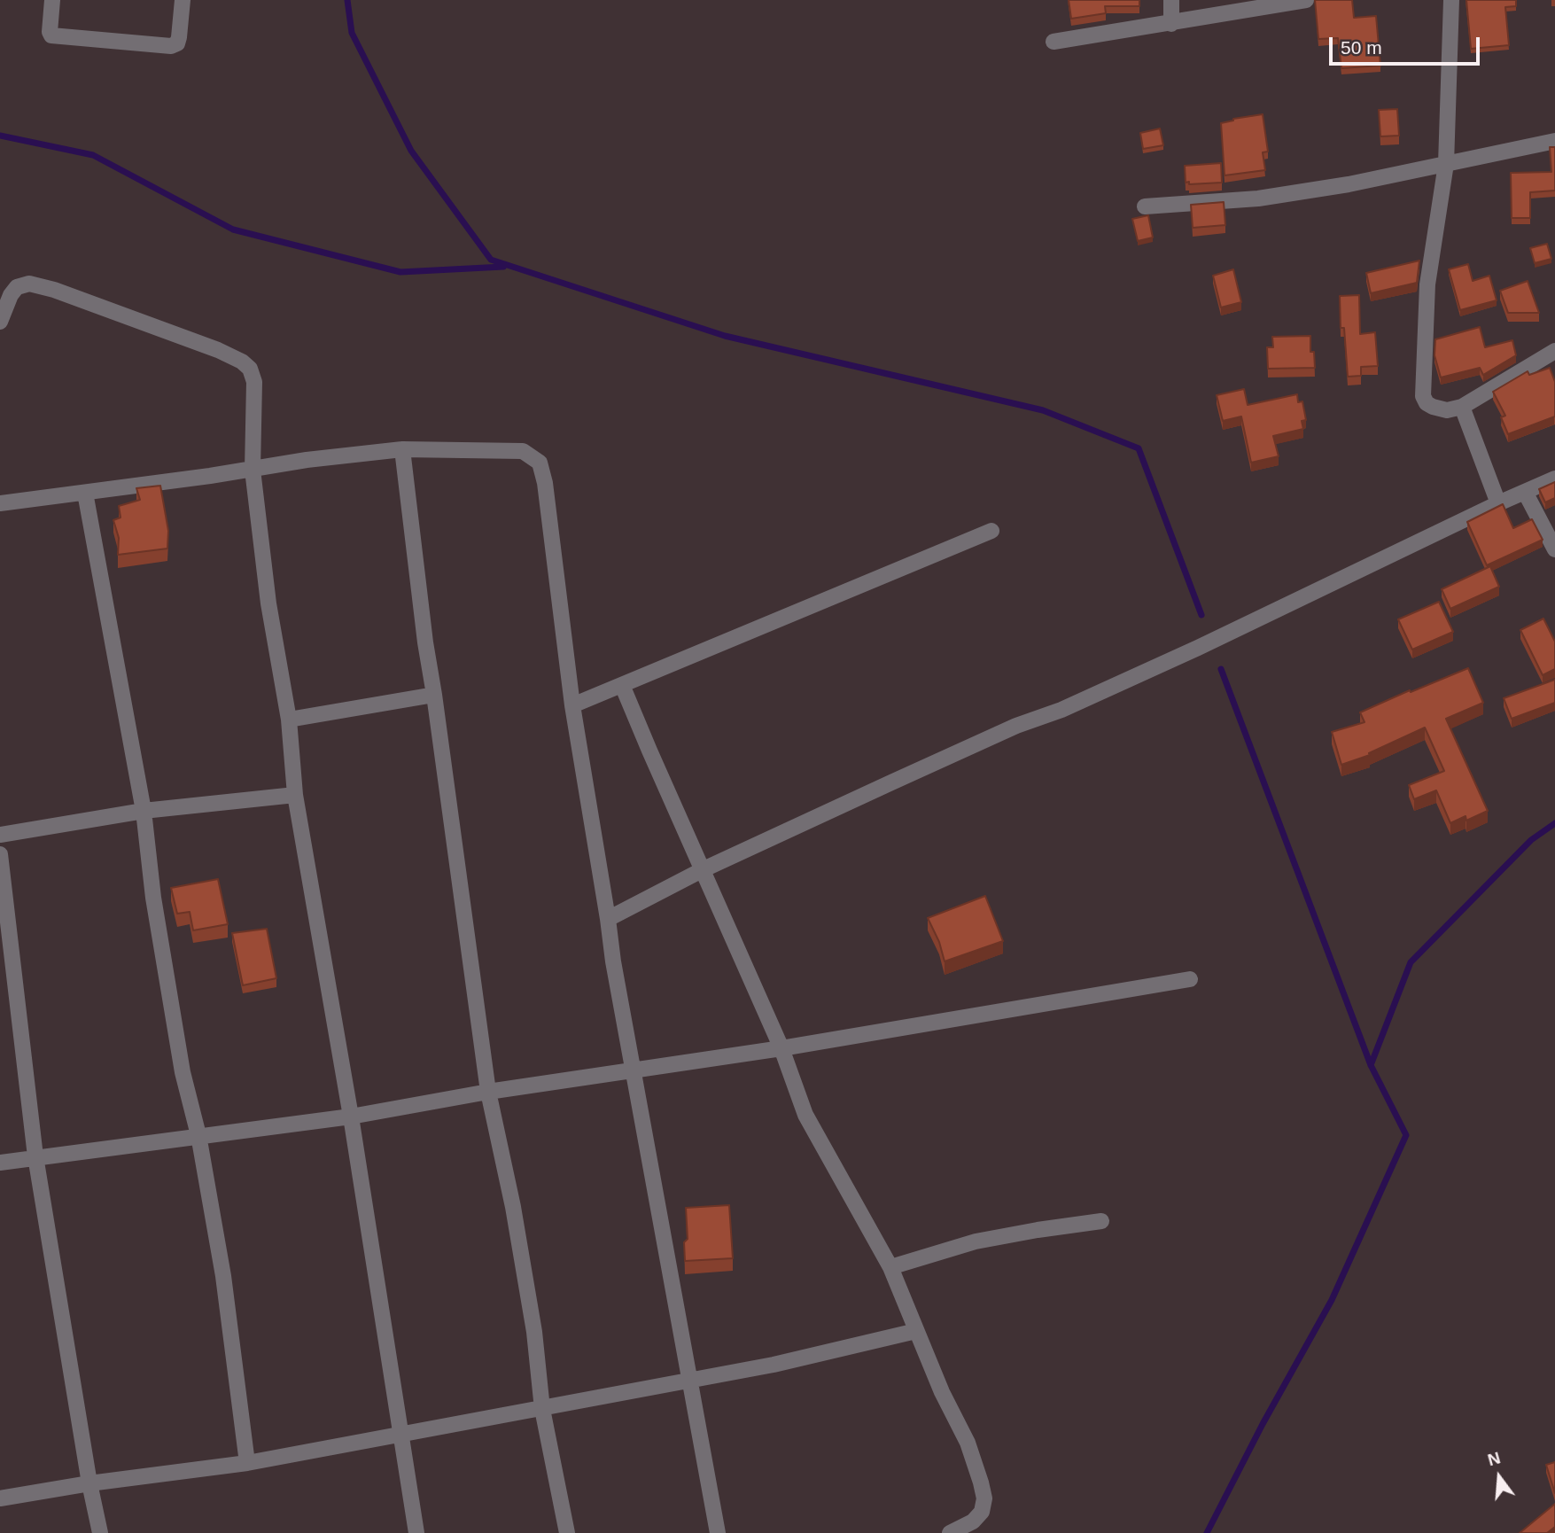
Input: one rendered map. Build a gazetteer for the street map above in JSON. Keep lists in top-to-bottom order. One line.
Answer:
{"scale_bar":"50 m","north":"top"}
